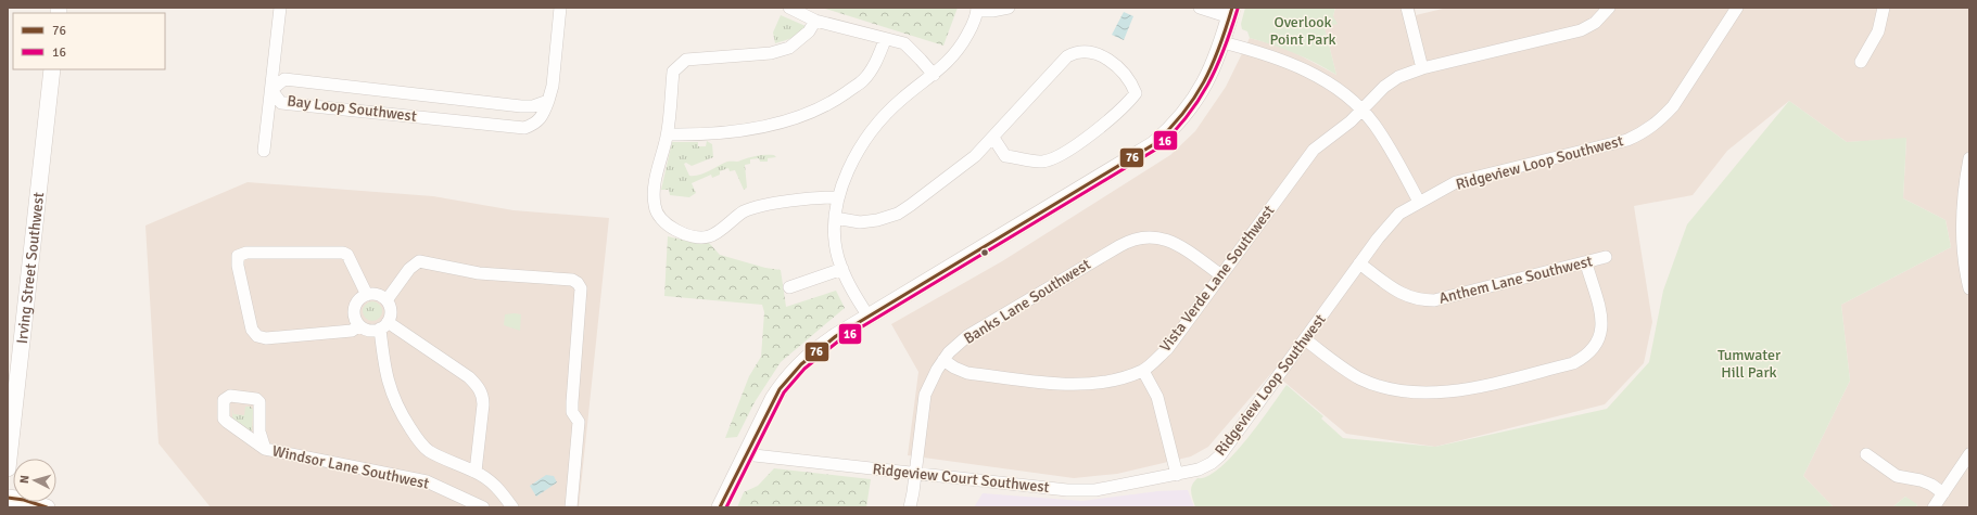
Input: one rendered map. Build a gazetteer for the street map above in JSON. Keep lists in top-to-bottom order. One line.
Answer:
{"streets":{"street":["Bay Loop Southwest","Ridgeview Loop Southwest","Irving Street Southwest","Vista Verde Lane Southwest","Anthem Lane Southwest","Banks Lane Southwest","Windsor Lane Southwest","Ridgeview Court Southwest"]},"crossings":[["Ridgeview Loop Southwest","Anthem Lane Southwest"],["Ridgeview Loop Southwest","Ridgeview Court Southwest"],["Vista Verde Lane Southwest","Banks Lane Southwest"],["Banks Lane Southwest","Ridgeview Court Southwest"]],"parks":["Overlook Point Park","Tumwater Hill Park"],"lines":["transit line 76","transit line 16"],"legend":["76","16"],"north":"left"}
